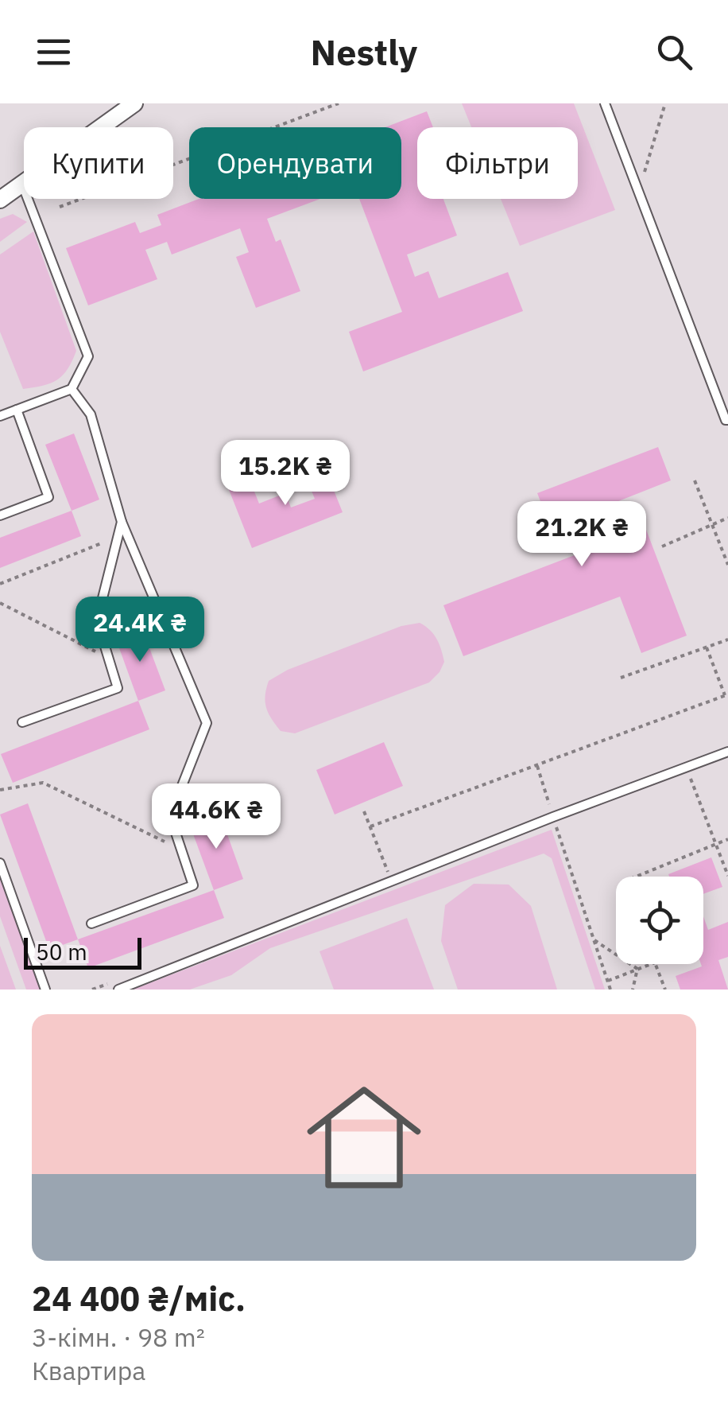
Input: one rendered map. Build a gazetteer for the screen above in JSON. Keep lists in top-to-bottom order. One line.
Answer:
{"scale_bar":"50 m","page":{"header":"Nestly","chip":["Купити","Орендувати","Фільтри"],"price":["15.2K ₴","21.2K ₴","24.4K ₴","44.6K ₴"],"scale":"50 m","list":[{"name":"24 400 ₴/міс.","note":"3-кімн. · 98 m² · Квартира"}]}}
